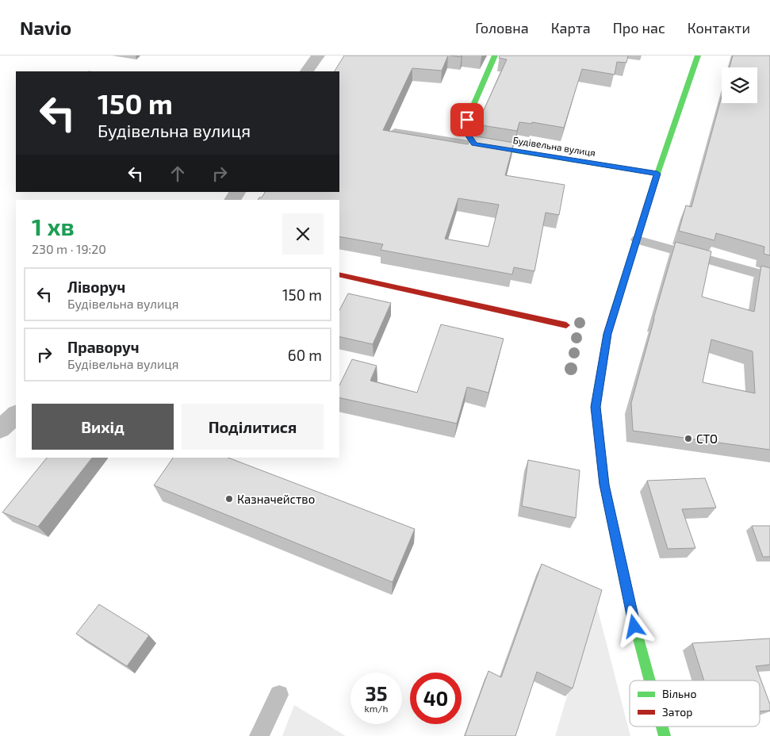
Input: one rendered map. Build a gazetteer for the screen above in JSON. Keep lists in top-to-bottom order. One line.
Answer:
{"streets":{"street":["Будівельна вулиця"]},"places":["СТО","Казначейство"],"legend":["Вільно","Затор"],"page":{"header":"Navio","nav":["Головна","Карта","Про нас","Контакти"],"turn":["150 m","Будівельна вулиця"],"heading":["1 хв","230 m · 19:20"],"list":[{"name":"Ліворуч","note":"Будівельна вулиця","value":"150 m"},{"name":"Праворуч","note":"Будівельна вулиця","value":"60 m"}],"buttons":["Вихід","Поділитися"],"speed":"35 km/h","limit":"40"}}
